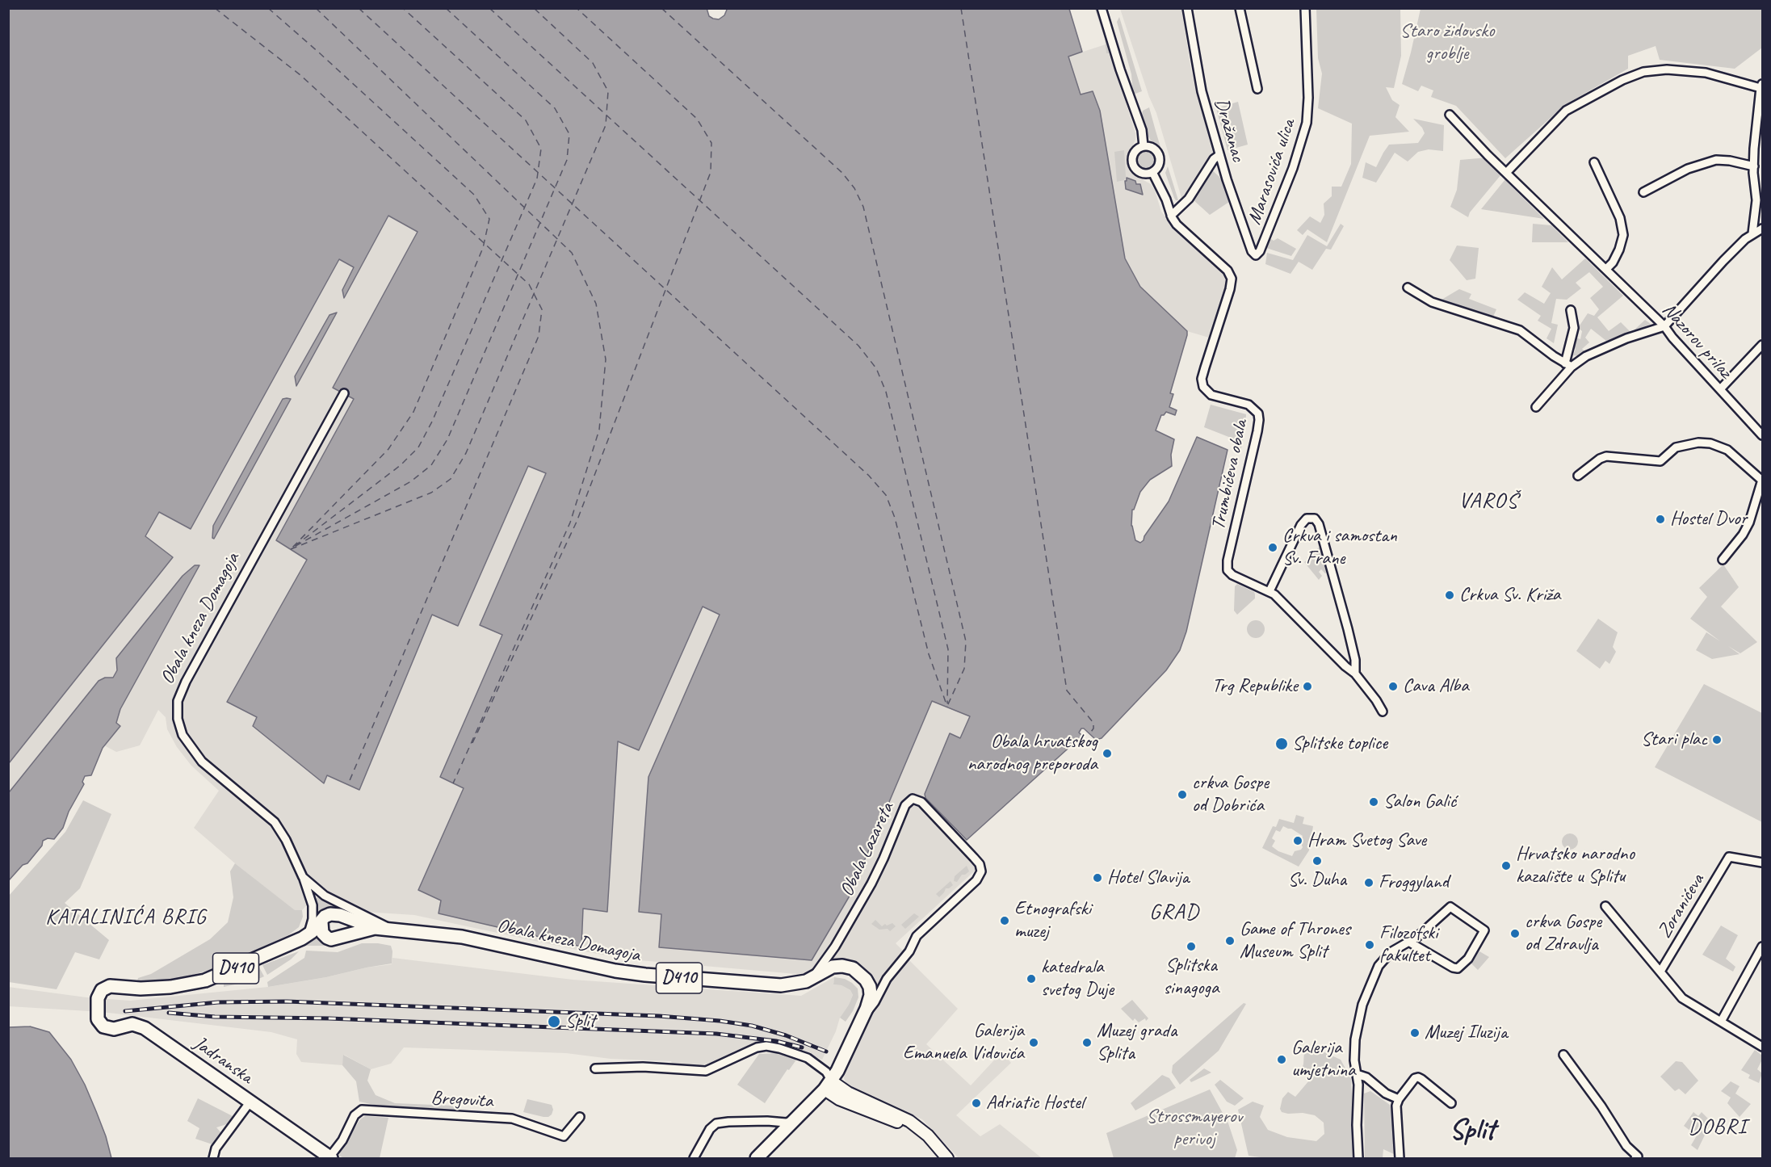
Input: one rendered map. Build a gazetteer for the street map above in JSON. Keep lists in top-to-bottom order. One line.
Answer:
{"streets":{"main road":["Obala kneza Domagoja","D410","Jadranska"],"street":["Dražanac","Marasovića ulica","Nazorov prilaz","Trumbićeva obala","Obala Lazareta","Zoranićeva","Bregovita"]},"crossings":[["Dražanac","Marasovića ulica"],["Obala kneza Domagoja","Obala Lazareta"],["Obala kneza Domagoja","D410"],["Obala Lazareta","D410"],["D410","Jadranska"],["Jadranska","Bregovita"]],"districts":["VAROŠ","GRAD","KATALINIĆA BRIG","DOBRI","Split"],"parks":["Staro židovsko groblje","Strossmayerov perivoj"],"places":["Hostel Dvor","Crkva i samostan Sv. Frane","Crkva Sv. Križa","Trg Republike","Cava Alba","Stari plac","Splitske toplice","Obala hrvatskog narodnog preporoda","crkva Gospe od Dobrića","Salon Galić","Hram Svetog Save","Sv. Duha","Hrvatsko narodno kazalište u Splitu","Hotel Slavija","Froggyland","Etnografski muzej","crkva Gospe od Zdravlja","Game of Thrones Museum Split","Filozofski fakultet","Splitska sinagoga","katedrala svetog Duje","Split","Muzej Iluzija","Galerija Emanuela Vidovića","Muzej grada Splita","Galerija umjetnina","Adriatic Hostel"]}
